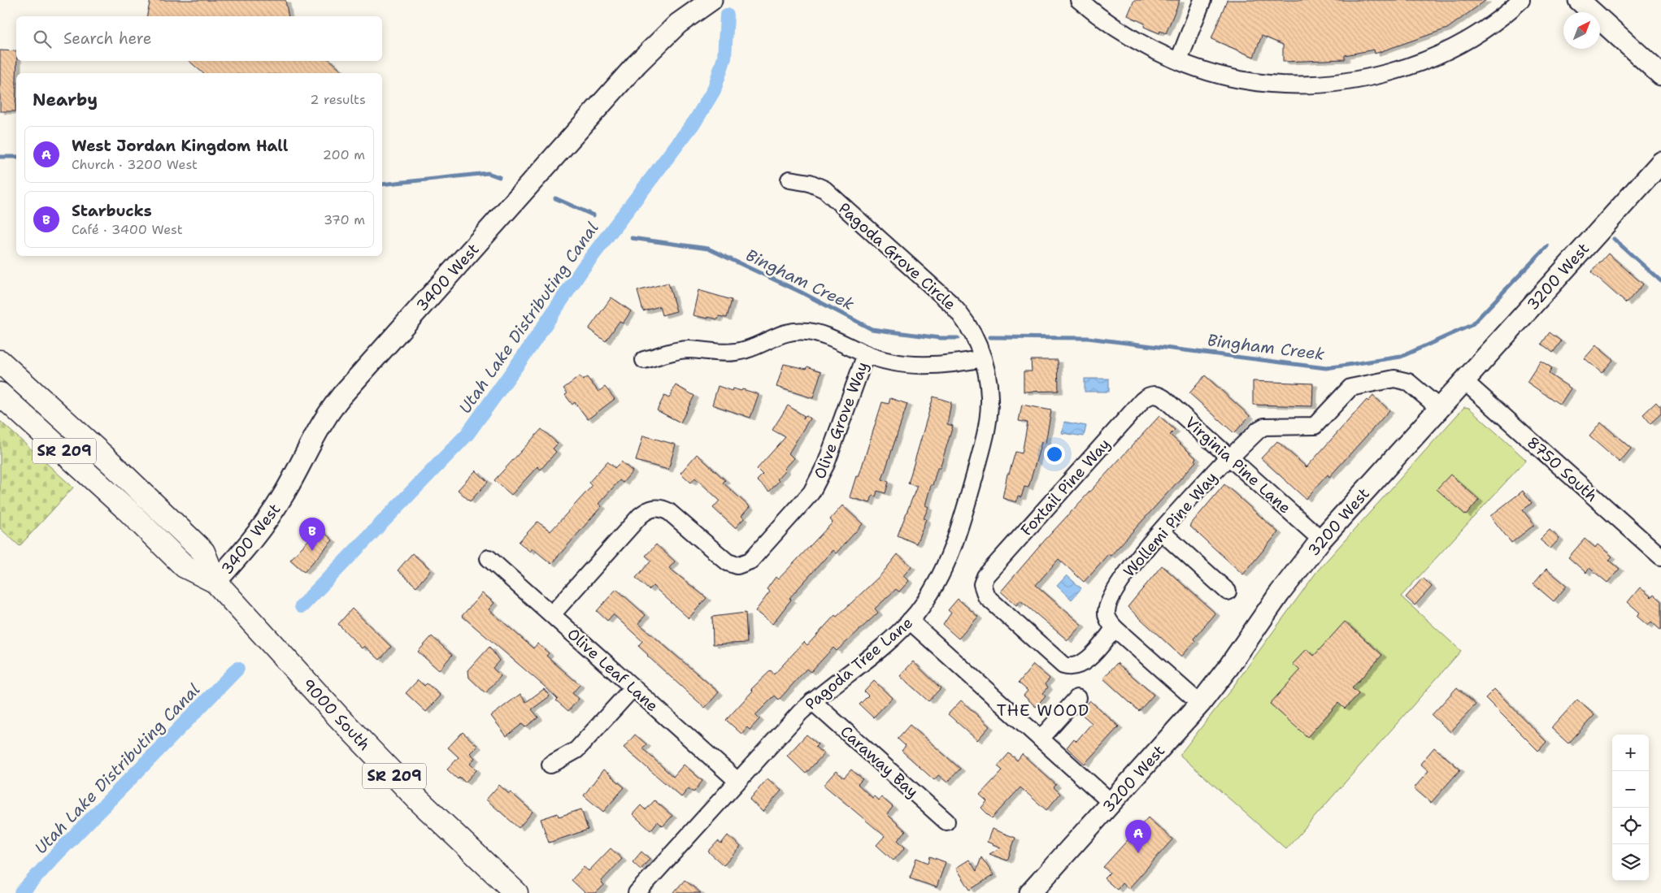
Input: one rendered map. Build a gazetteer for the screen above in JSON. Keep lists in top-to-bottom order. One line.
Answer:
{"streets":{"main road":["SR 209","9000 South"],"street":["Pagoda Grove Circle","3200 West","3400 West","Olive Grove Way","Virginia Pine Lane","8750 South","Foxtail Pine Way","Wollemi Pine Way","Pagoda Tree Lane","Olive Leaf Lane","Caraway Bay"]},"crossings":[["Pagoda Grove Circle","Pagoda Tree Lane"],["3200 West","Virginia Pine Lane"],["3200 West","8750 South"],["3200 West","Wollemi Pine Way"],["3400 West","9000 South"],["Olive Grove Way","Olive Leaf Lane"],["Virginia Pine Lane","Foxtail Pine Way"],["Virginia Pine Lane","Wollemi Pine Way"],["Foxtail Pine Way","Wollemi Pine Way"],["Pagoda Tree Lane","Olive Leaf Lane"],["Pagoda Tree Lane","Caraway Bay"]],"districts":["THE WOOD"],"water":["Bingham Creek","Utah Lake Distributing Canal"],"north":"top right","page":{"search":"Search here","heading":["Nearby","2 results"],"list":[{"mark":"A","name":"West Jordan Kingdom Hall","note":"Church · 3200 West","value":"200 m"},{"mark":"B","name":"Starbucks","note":"Café · 3400 West","value":"370 m"}],"pins":["B","A"],"map_buttons":["+","−"]}}
